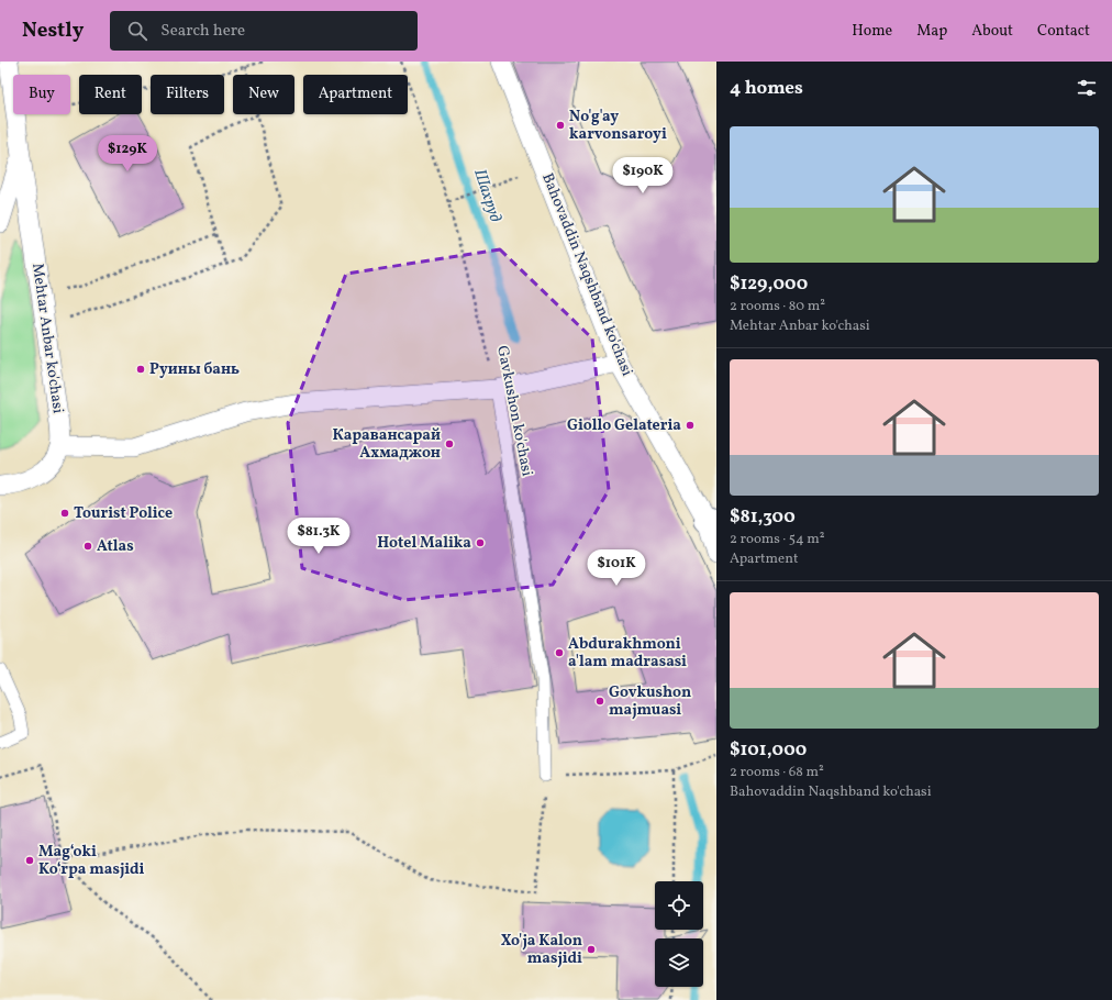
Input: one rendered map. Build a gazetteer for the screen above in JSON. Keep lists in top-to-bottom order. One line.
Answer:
{"streets":{"street":["Bahovaddin Naqshband ko'chasi","Mehtar Anbar ko'chasi"],"lane":["Gavkushon ko'chasi"]},"water":["Шахруд"],"places":["No'g'ay karvonsaroyi","Руины бань","Giollo Gelateria","Каравансарай Ахмаджон","Tourist Police","Hotel Malika","Atlas","Abdurakhmoni a'lam madrasasi","Govkushon majmuasi","Magʻoki Koʻrpa masjidi","Xo'ja Kalon masjidi"],"page":{"header":"Nestly","search":"Search here","nav":["Home","Map","About","Contact"],"heading":"4 homes","chip":["Buy","Rent","Filters","New","Apartment"],"list":[{"name":"$129,000","note":"2 rooms · 80 m² · Mehtar Anbar ko'chasi"},{"name":"$81,300","note":"2 rooms · 54 m² · Apartment"},{"name":"$101,000","note":"2 rooms · 68 m² · Bahovaddin Naqshband ko'chasi"}],"price":["$129K","$190K","$81.3K","$101K"]}}
